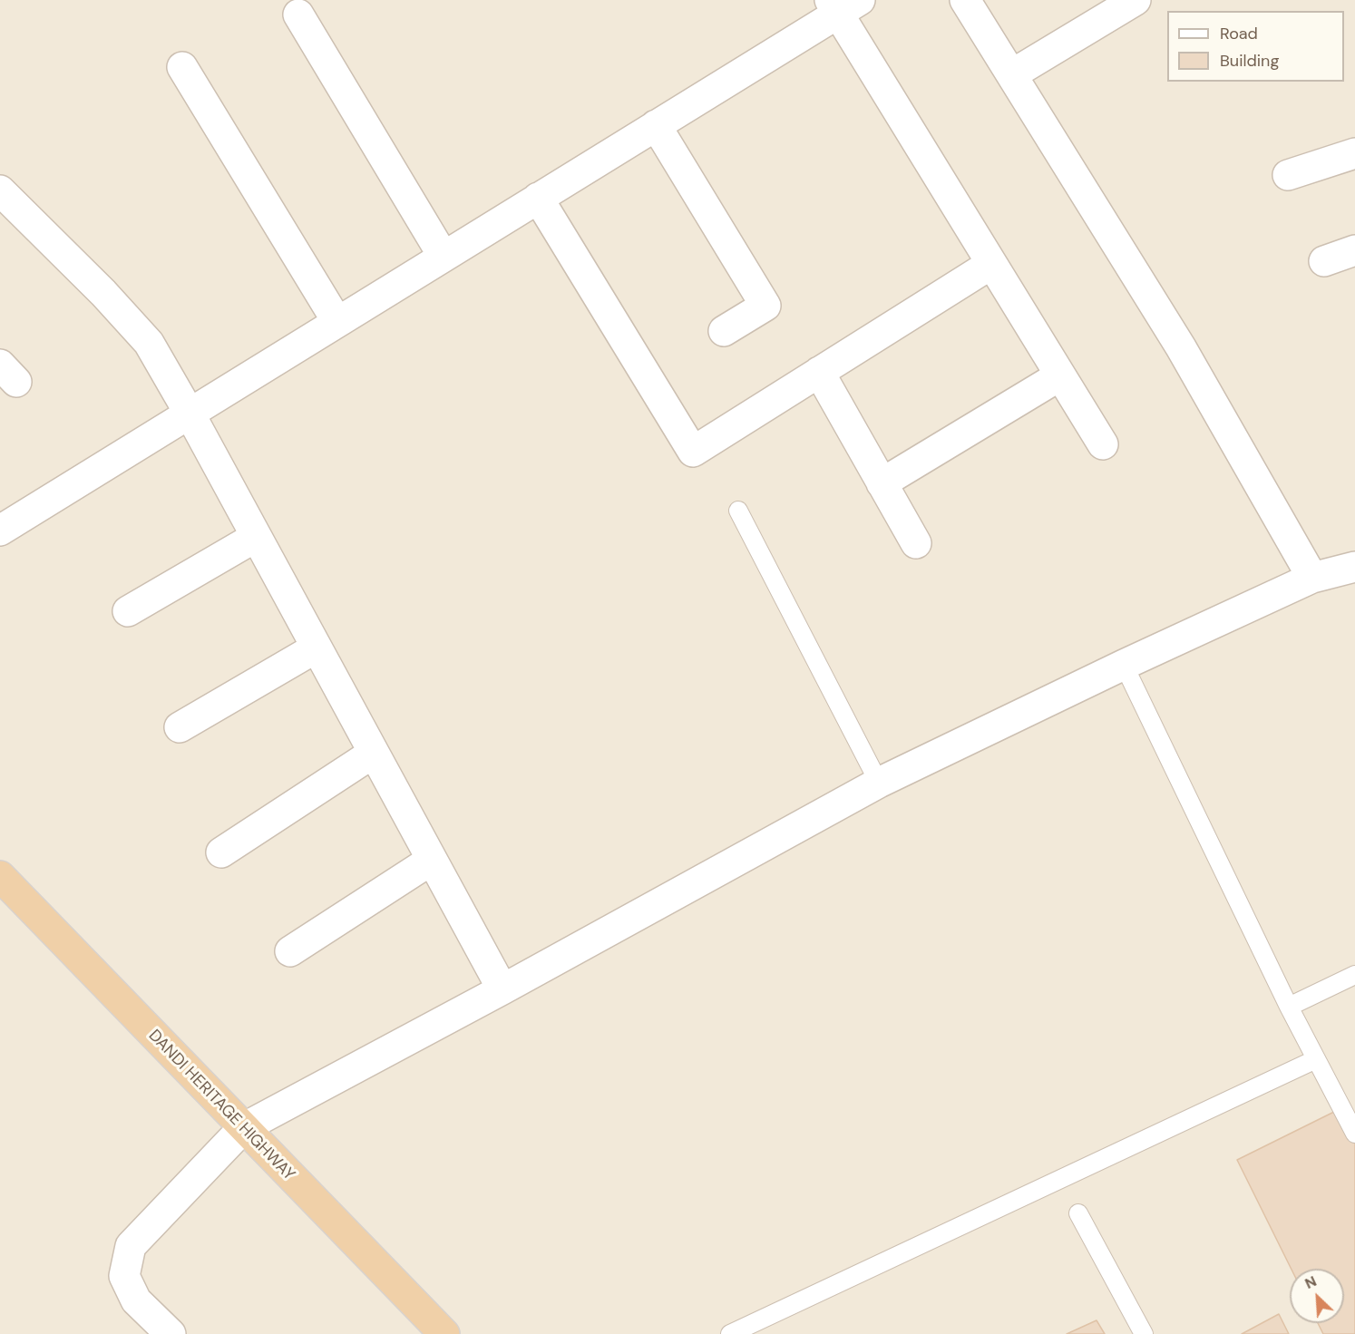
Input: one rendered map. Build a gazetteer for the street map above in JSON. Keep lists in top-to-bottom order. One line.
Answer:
{"streets":{"highway":["DANDI HERITAGE HIGHWAY"]},"legend":["Road","Building"],"north":"top left"}
